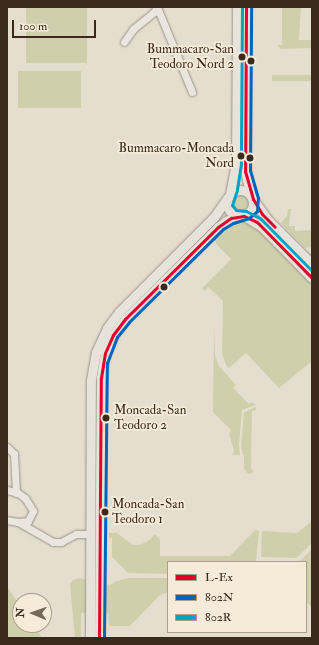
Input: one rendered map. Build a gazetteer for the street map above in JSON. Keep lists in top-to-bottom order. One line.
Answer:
{"places":["Bummacaro-San Teodoro Nord 2","Bummacaro-Moncada Nord","Moncada-San Teodoro 2","Moncada-San Teodoro 1"],"lines":["transit line L-Ex","transit line 802N","transit line 802R"],"legend":["L-Ex","802N","802R"],"scale_bar":"100 m","north":"left"}
